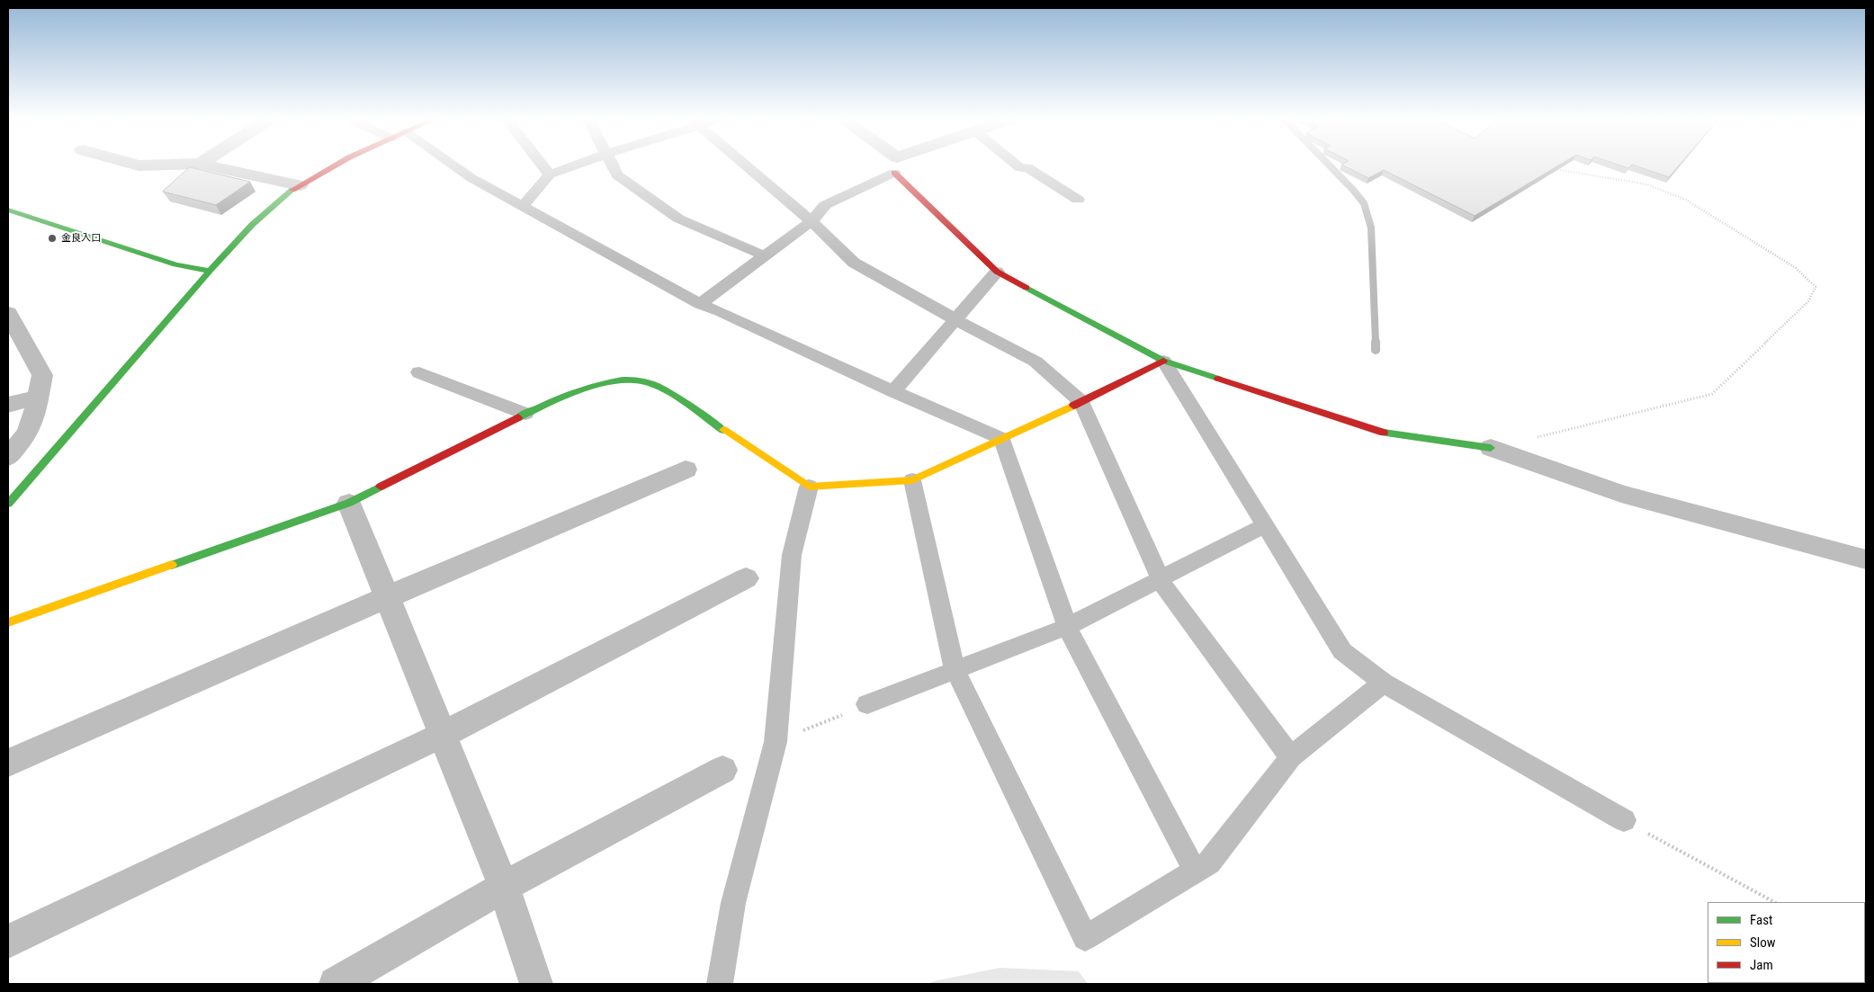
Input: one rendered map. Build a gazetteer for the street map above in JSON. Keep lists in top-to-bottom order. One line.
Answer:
{"places":["金良入口"],"legend":["Fast","Slow","Jam"]}
